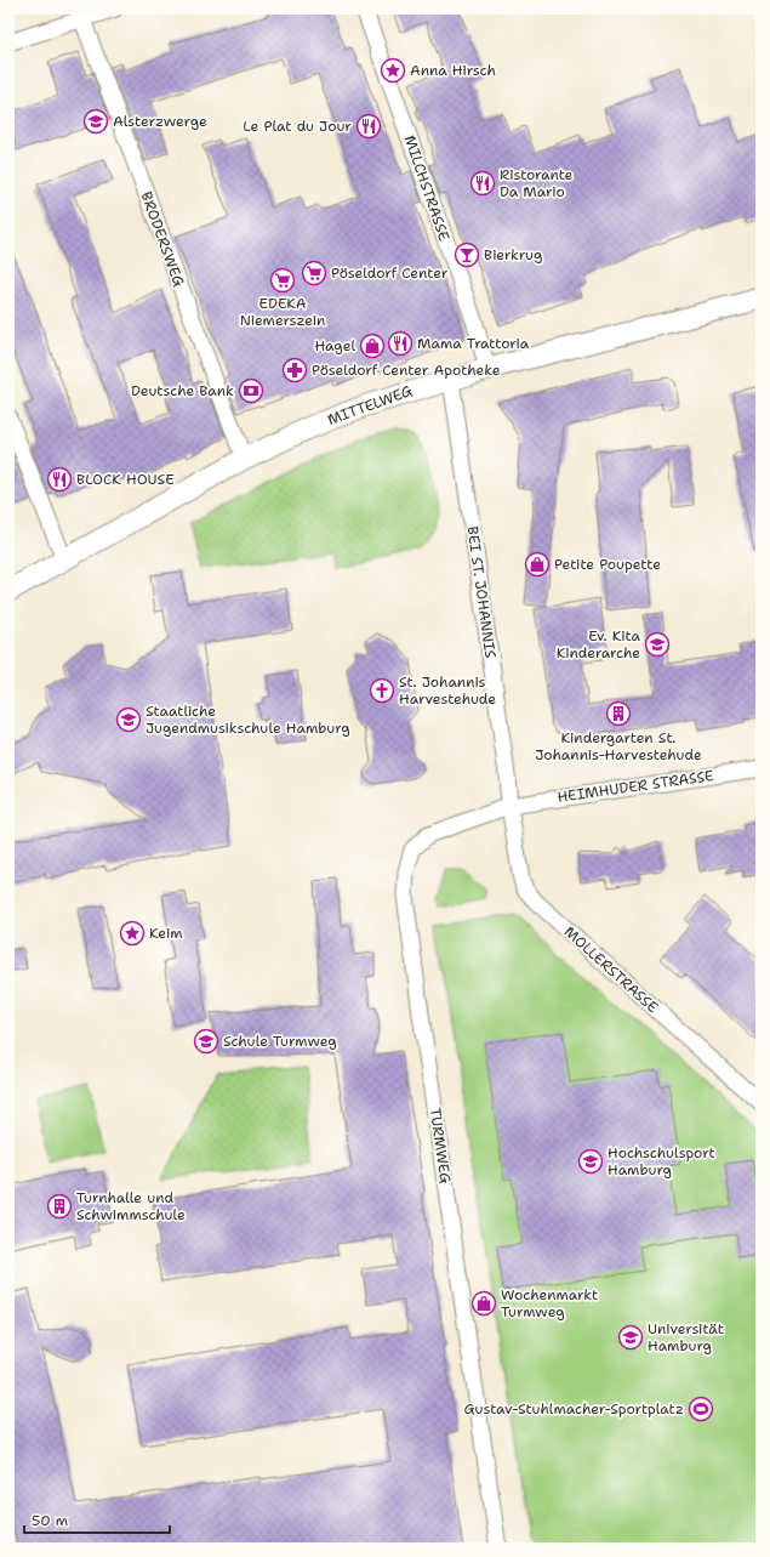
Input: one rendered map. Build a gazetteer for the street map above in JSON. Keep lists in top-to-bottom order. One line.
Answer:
{"streets":{"street":["MILCHSTRASSE","BRODERSWEG","MITTELWEG","BEI ST. JOHANNIS","HEIMHUDER STRASSE","MOLLERSTRASSE","TURMWEG"]},"crossings":[["MILCHSTRASSE","MITTELWEG"],["BRODERSWEG","MITTELWEG"],["MITTELWEG","BEI ST. JOHANNIS"],["BEI ST. JOHANNIS","HEIMHUDER STRASSE"],["BEI ST. JOHANNIS","MOLLERSTRASSE"],["BEI ST. JOHANNIS","TURMWEG"],["HEIMHUDER STRASSE","MOLLERSTRASSE"],["HEIMHUDER STRASSE","TURMWEG"],["MOLLERSTRASSE","TURMWEG"]],"places":{"place":["Anna Hirsch","Keim"],"school or university":["Alsterzwerge","Ev. Kita Kinderarche","Staatliche Jugendmusikschule Hamburg","Schule Turmweg","Hochschulsport Hamburg","Universität Hamburg"],"restaurant":["Le Plat du Jour","Ristorante Da Mario","Mama Trattoria","BLOCK HOUSE"],"bar":["Bierkrug"],"supermarket":["Pöseldorf Center","EDEKA Niemerszein"],"shop":["Hagel","Petite Poupette","Wochenmarkt Turmweg"],"pharmacy":["Pöseldorf Center Apotheke"],"bank":["Deutsche Bank"],"church":["St. Johannis Harvestehude"],"building":["Kindergarten St. Johannis-Harvestehude","Turnhalle und Schwimmschule"],"sports":["Gustav-Stuhlmacher-Sportplatz"]},"scale_bar":"50 m"}
